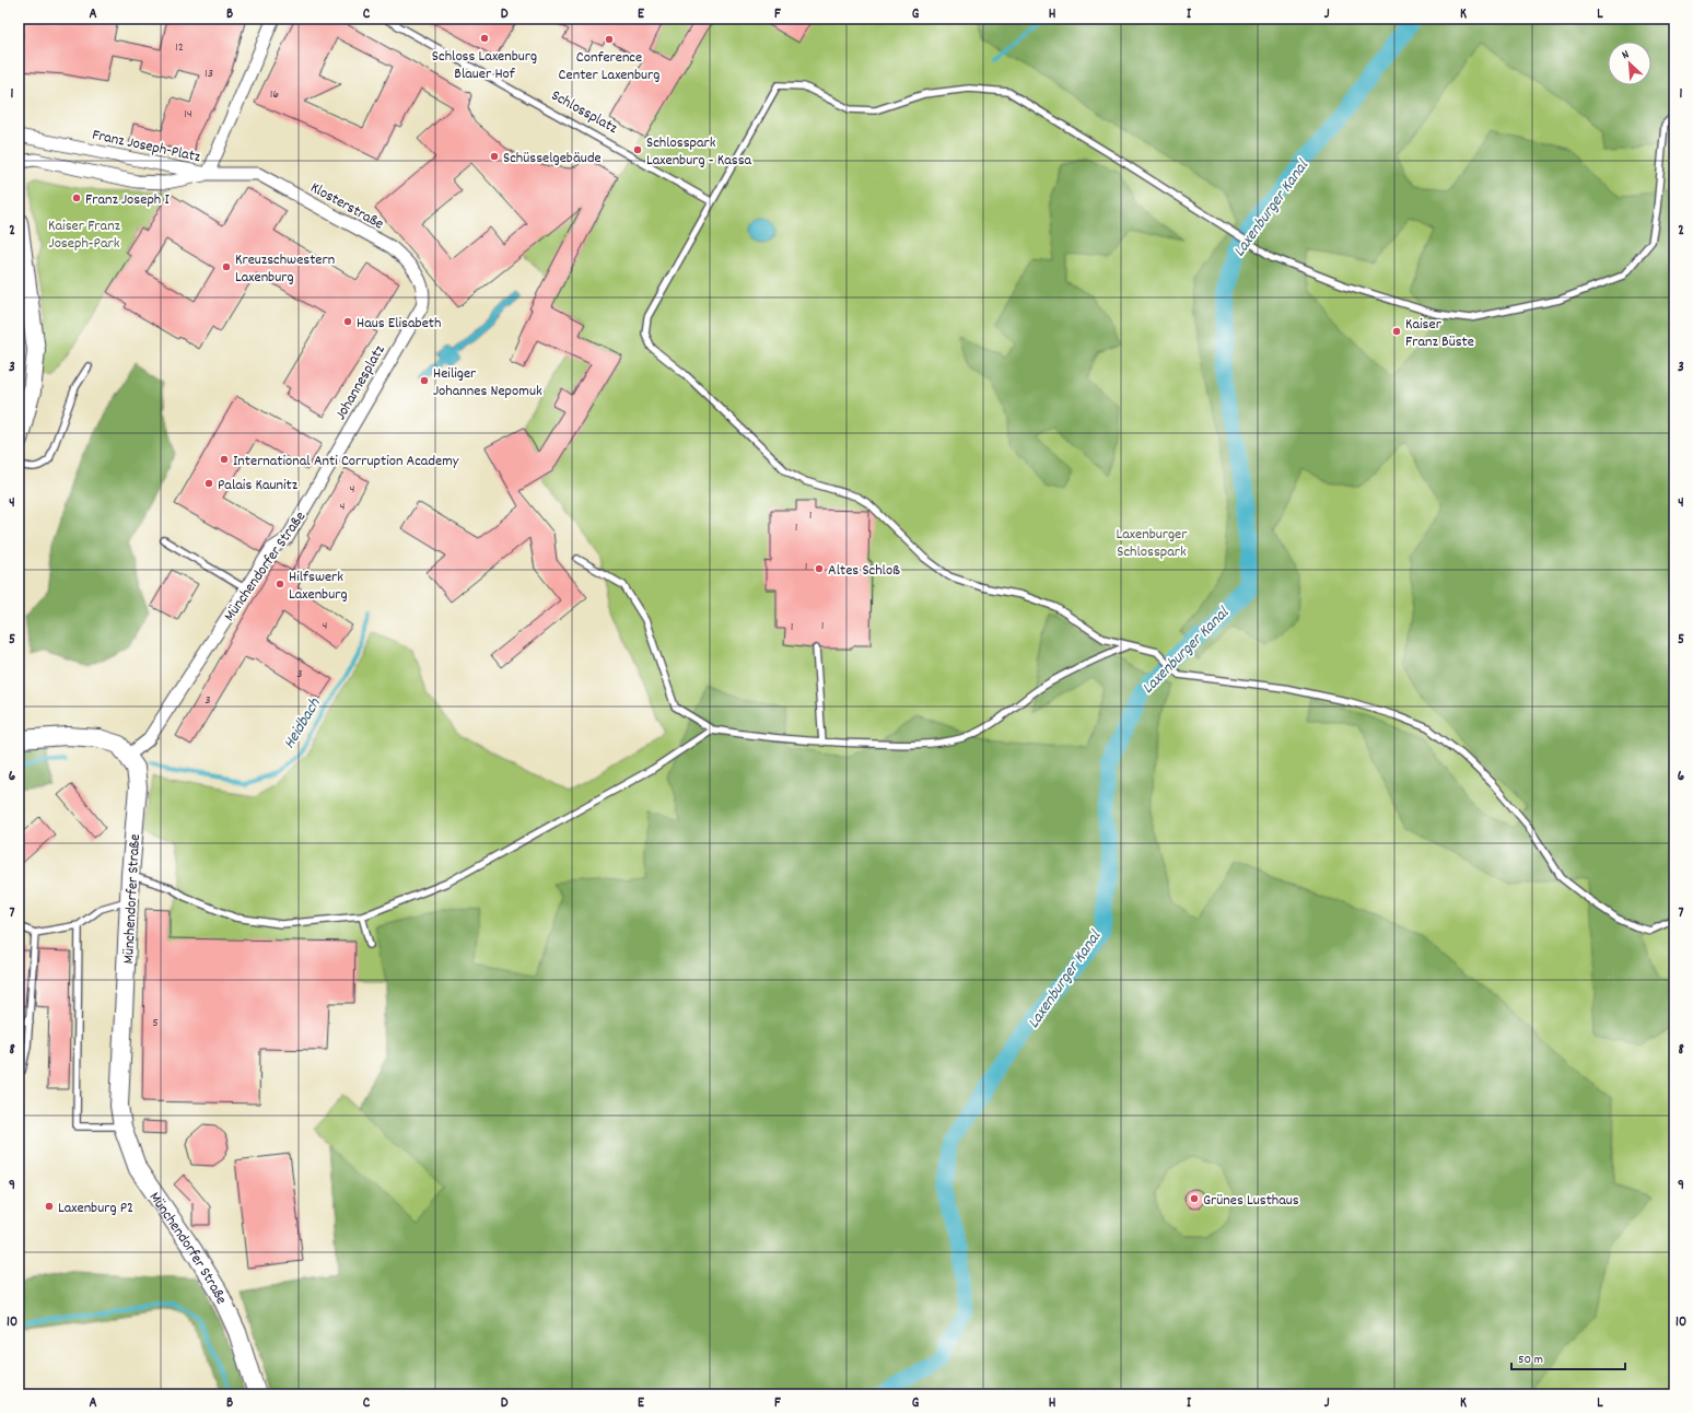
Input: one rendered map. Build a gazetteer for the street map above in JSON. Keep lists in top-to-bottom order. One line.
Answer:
{"streets":{"main road":["Münchendorfer Straße"],"street":["Franz Joseph-Platz","Klosterstraße","Johannesplatz"],"lane":["Schlossplatz"]},"crossings":[["Franz Joseph-Platz","Klosterstraße"],["Klosterstraße","Johannesplatz"],["Johannesplatz","Münchendorfer Straße"]],"water":["Laxenburger Kanal","Heidbach"],"parks":["Kaiser Franz Joseph-Park","Laxenburger Schlosspark"],"places":["Schloss Laxenburg Blauer Hof","Conference Center Laxenburg","Schlosspark Laxenburg - Kassa","Schüsselgebäude","Franz Joseph I","Kreuzschwestern Laxenburg","Haus Elisabeth","Kaiser Franz Büste","Heiliger Johannes Nepomuk","International Anti Corruption Academy","Palais Kaunitz","Altes Schloß","Hilfswerk Laxenburg","Grünes Lusthaus","Laxenburg P2"],"house_numbers":["12","13","16","14","4","4","1","1","1","4","1","1","3","3","5"],"scale_bar":"50 m","north":"top left","grid":{"columns":["A","B","C","D","E","F","G","H","I","J","K","L"],"rows":["1","2","3","4","5","6","7","8","9","10"]}}
